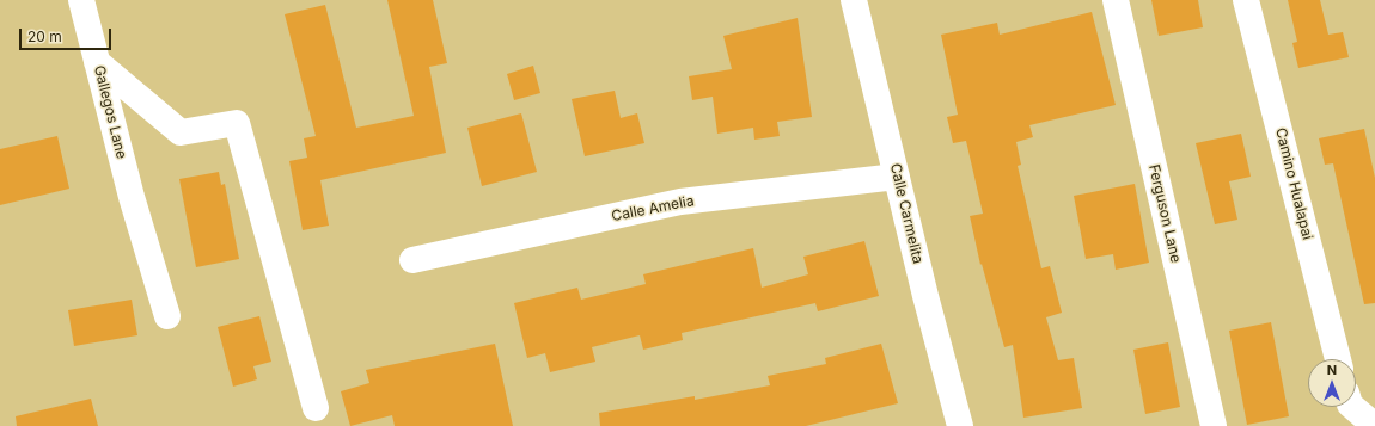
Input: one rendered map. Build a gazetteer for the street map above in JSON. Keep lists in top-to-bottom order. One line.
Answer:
{"streets":{"street":["Gallegos Lane","Camino Hualapai","Calle Amelia","Calle Carmelita","Ferguson Lane"]},"crossings":[["Calle Amelia","Calle Carmelita"]],"scale_bar":"20 m","north":"top"}
